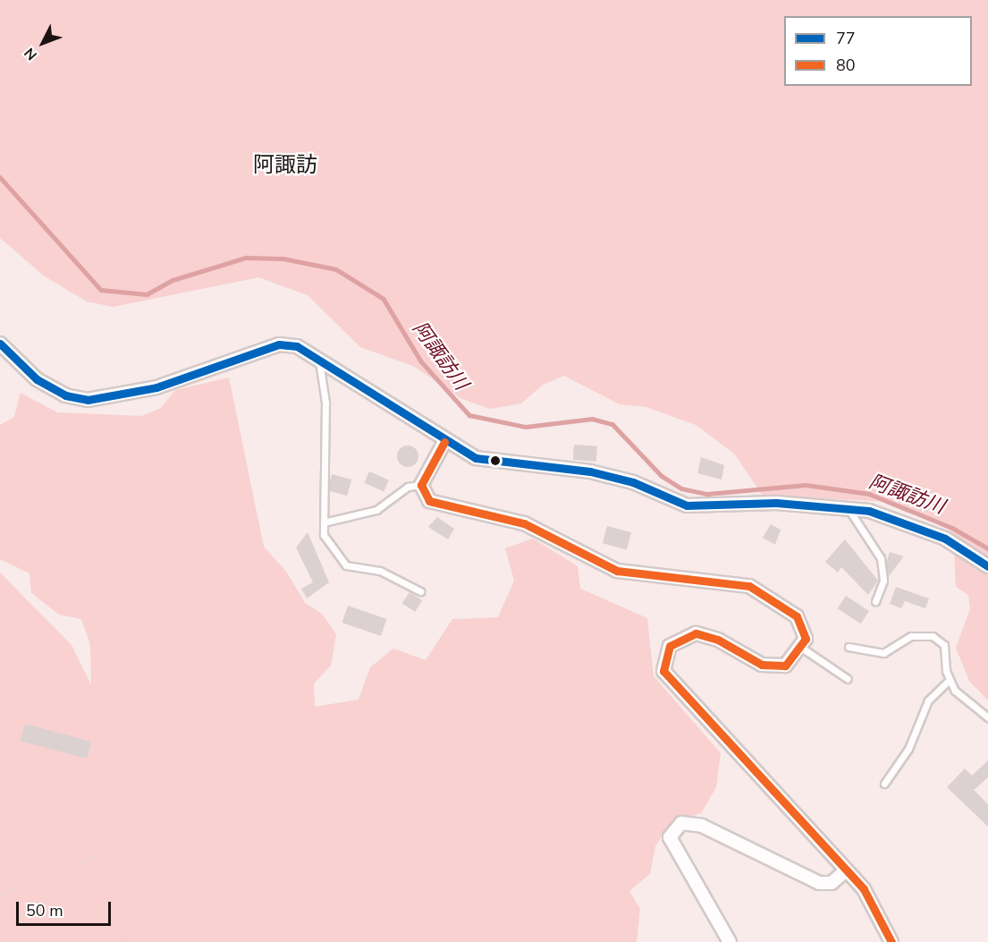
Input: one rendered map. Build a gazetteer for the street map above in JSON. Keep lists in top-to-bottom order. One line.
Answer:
{"districts":["阿諏訪"],"water":["阿諏訪川"],"lines":["transit line 77","transit line 80"],"legend":["77","80"],"scale_bar":"50 m","north":"bottom left"}
